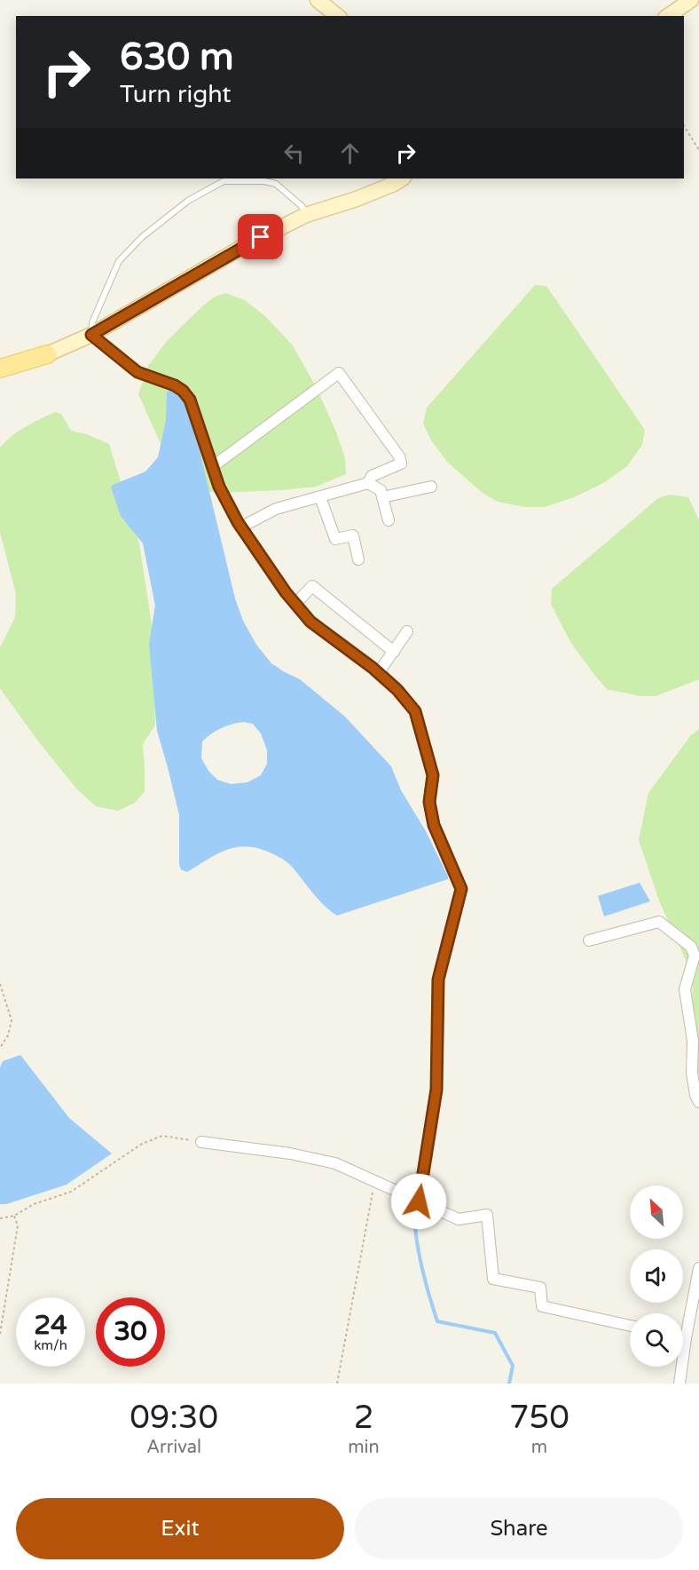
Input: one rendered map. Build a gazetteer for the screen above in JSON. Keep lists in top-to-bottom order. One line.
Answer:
{"north":"top left","page":{"turn":["630 m","Turn right"],"speed":"24 km/h","limit":"30","eta":["09:30","Arrival","2","min","750","m"],"buttons":["Exit","Share"]}}
